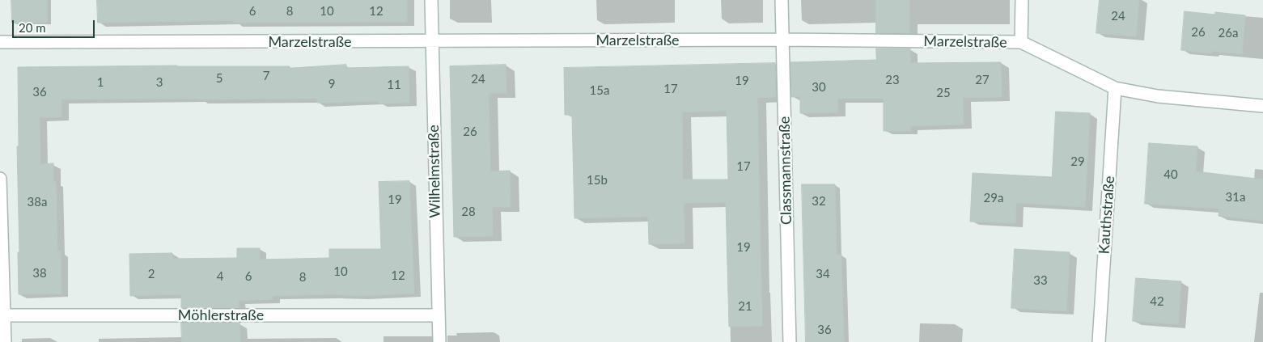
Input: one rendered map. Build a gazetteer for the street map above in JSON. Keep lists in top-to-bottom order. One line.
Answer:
{"streets":{"street":["Marzelstraße","Classmannstraße","Wilhelmstraße","Kauthstraße","Möhlerstraße"]},"crossings":[["Marzelstraße","Classmannstraße"],["Marzelstraße","Wilhelmstraße"],["Marzelstraße","Kauthstraße"],["Wilhelmstraße","Möhlerstraße"]],"house_numbers":["6","8","10","12","24","26","26a","7","5","24","23","27","19","1","3","9","11","30","17","15a","36","25","26","29","17","40","15b","31a","29a","19","32","38a","28","19","10","38","2","34","12","4","6","8","33","42","21","36"],"scale_bar":"20 m"}
